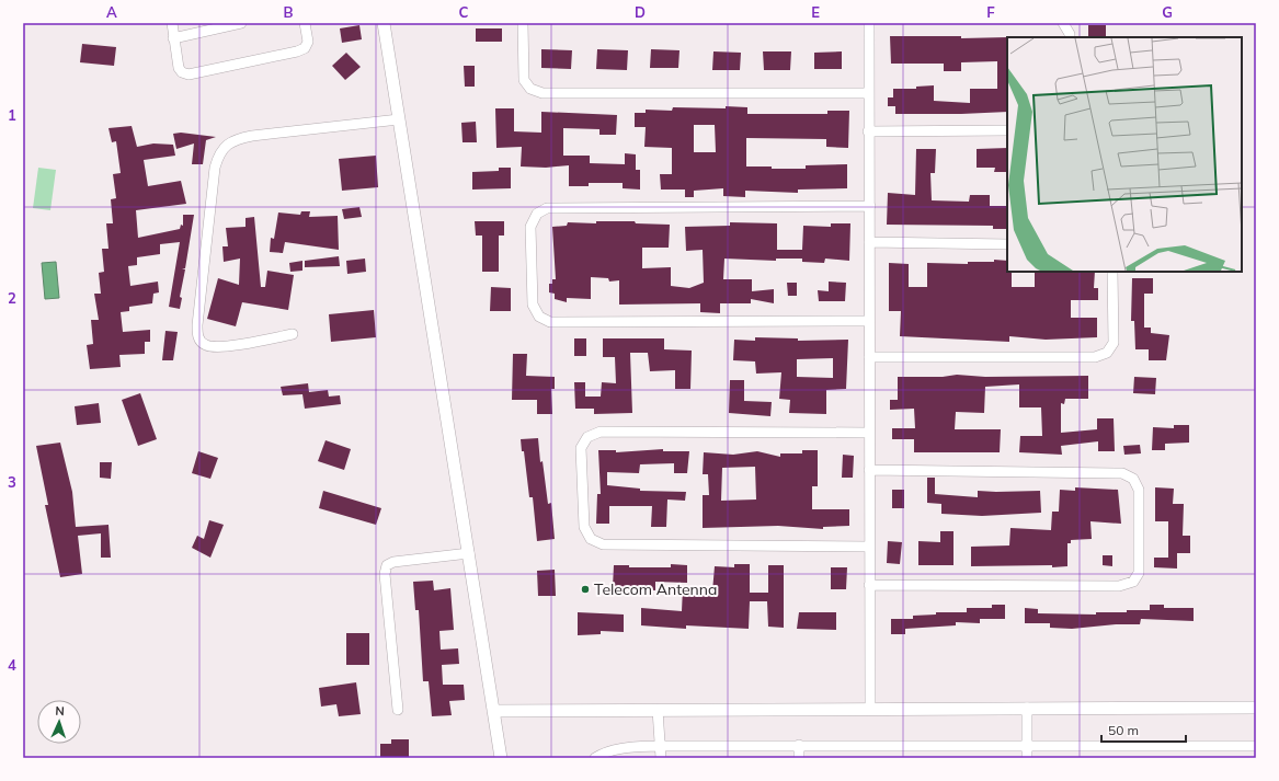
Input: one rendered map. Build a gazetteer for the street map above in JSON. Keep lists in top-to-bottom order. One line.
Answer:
{"places":["Telecom Antenna"],"scale_bar":"50 m","north":"top","grid":{"columns":["A","B","C","D","E","F","G"],"rows":["1","2","3","4"]}}
